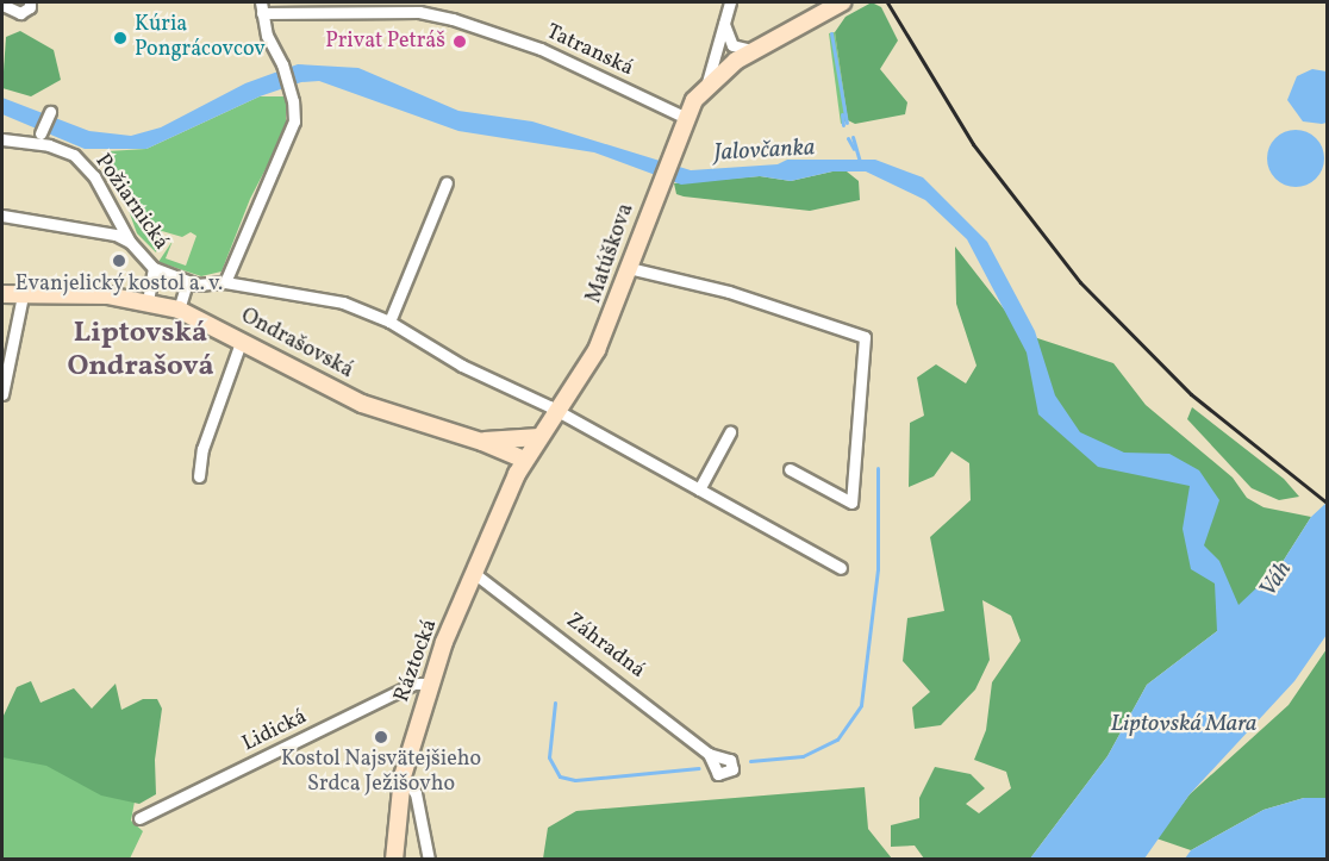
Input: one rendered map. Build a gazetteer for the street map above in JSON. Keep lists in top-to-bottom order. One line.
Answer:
{"streets":{"main road":["Matúškova","Ondrašovská","Ráztocká"],"street":["Tatranská","Požiarnická","Záhradná","Lidická"]},"crossings":[["Tatranská","Matúškova"],["Matúškova","Ondrašovská"],["Matúškova","Ráztocká"],["Záhradná","Ráztocká"],["Ráztocká","Lidická"]],"districts":["Liptovská Ondrašová"],"water":["Jalovčanka","Váh","Liptovská Mara"],"places":["Kúria Pongrácovcov","Privat Petráš","Evanjelický kostol a. v.","Kostol Najsvätejšieho Srdca Ježišovho"]}
